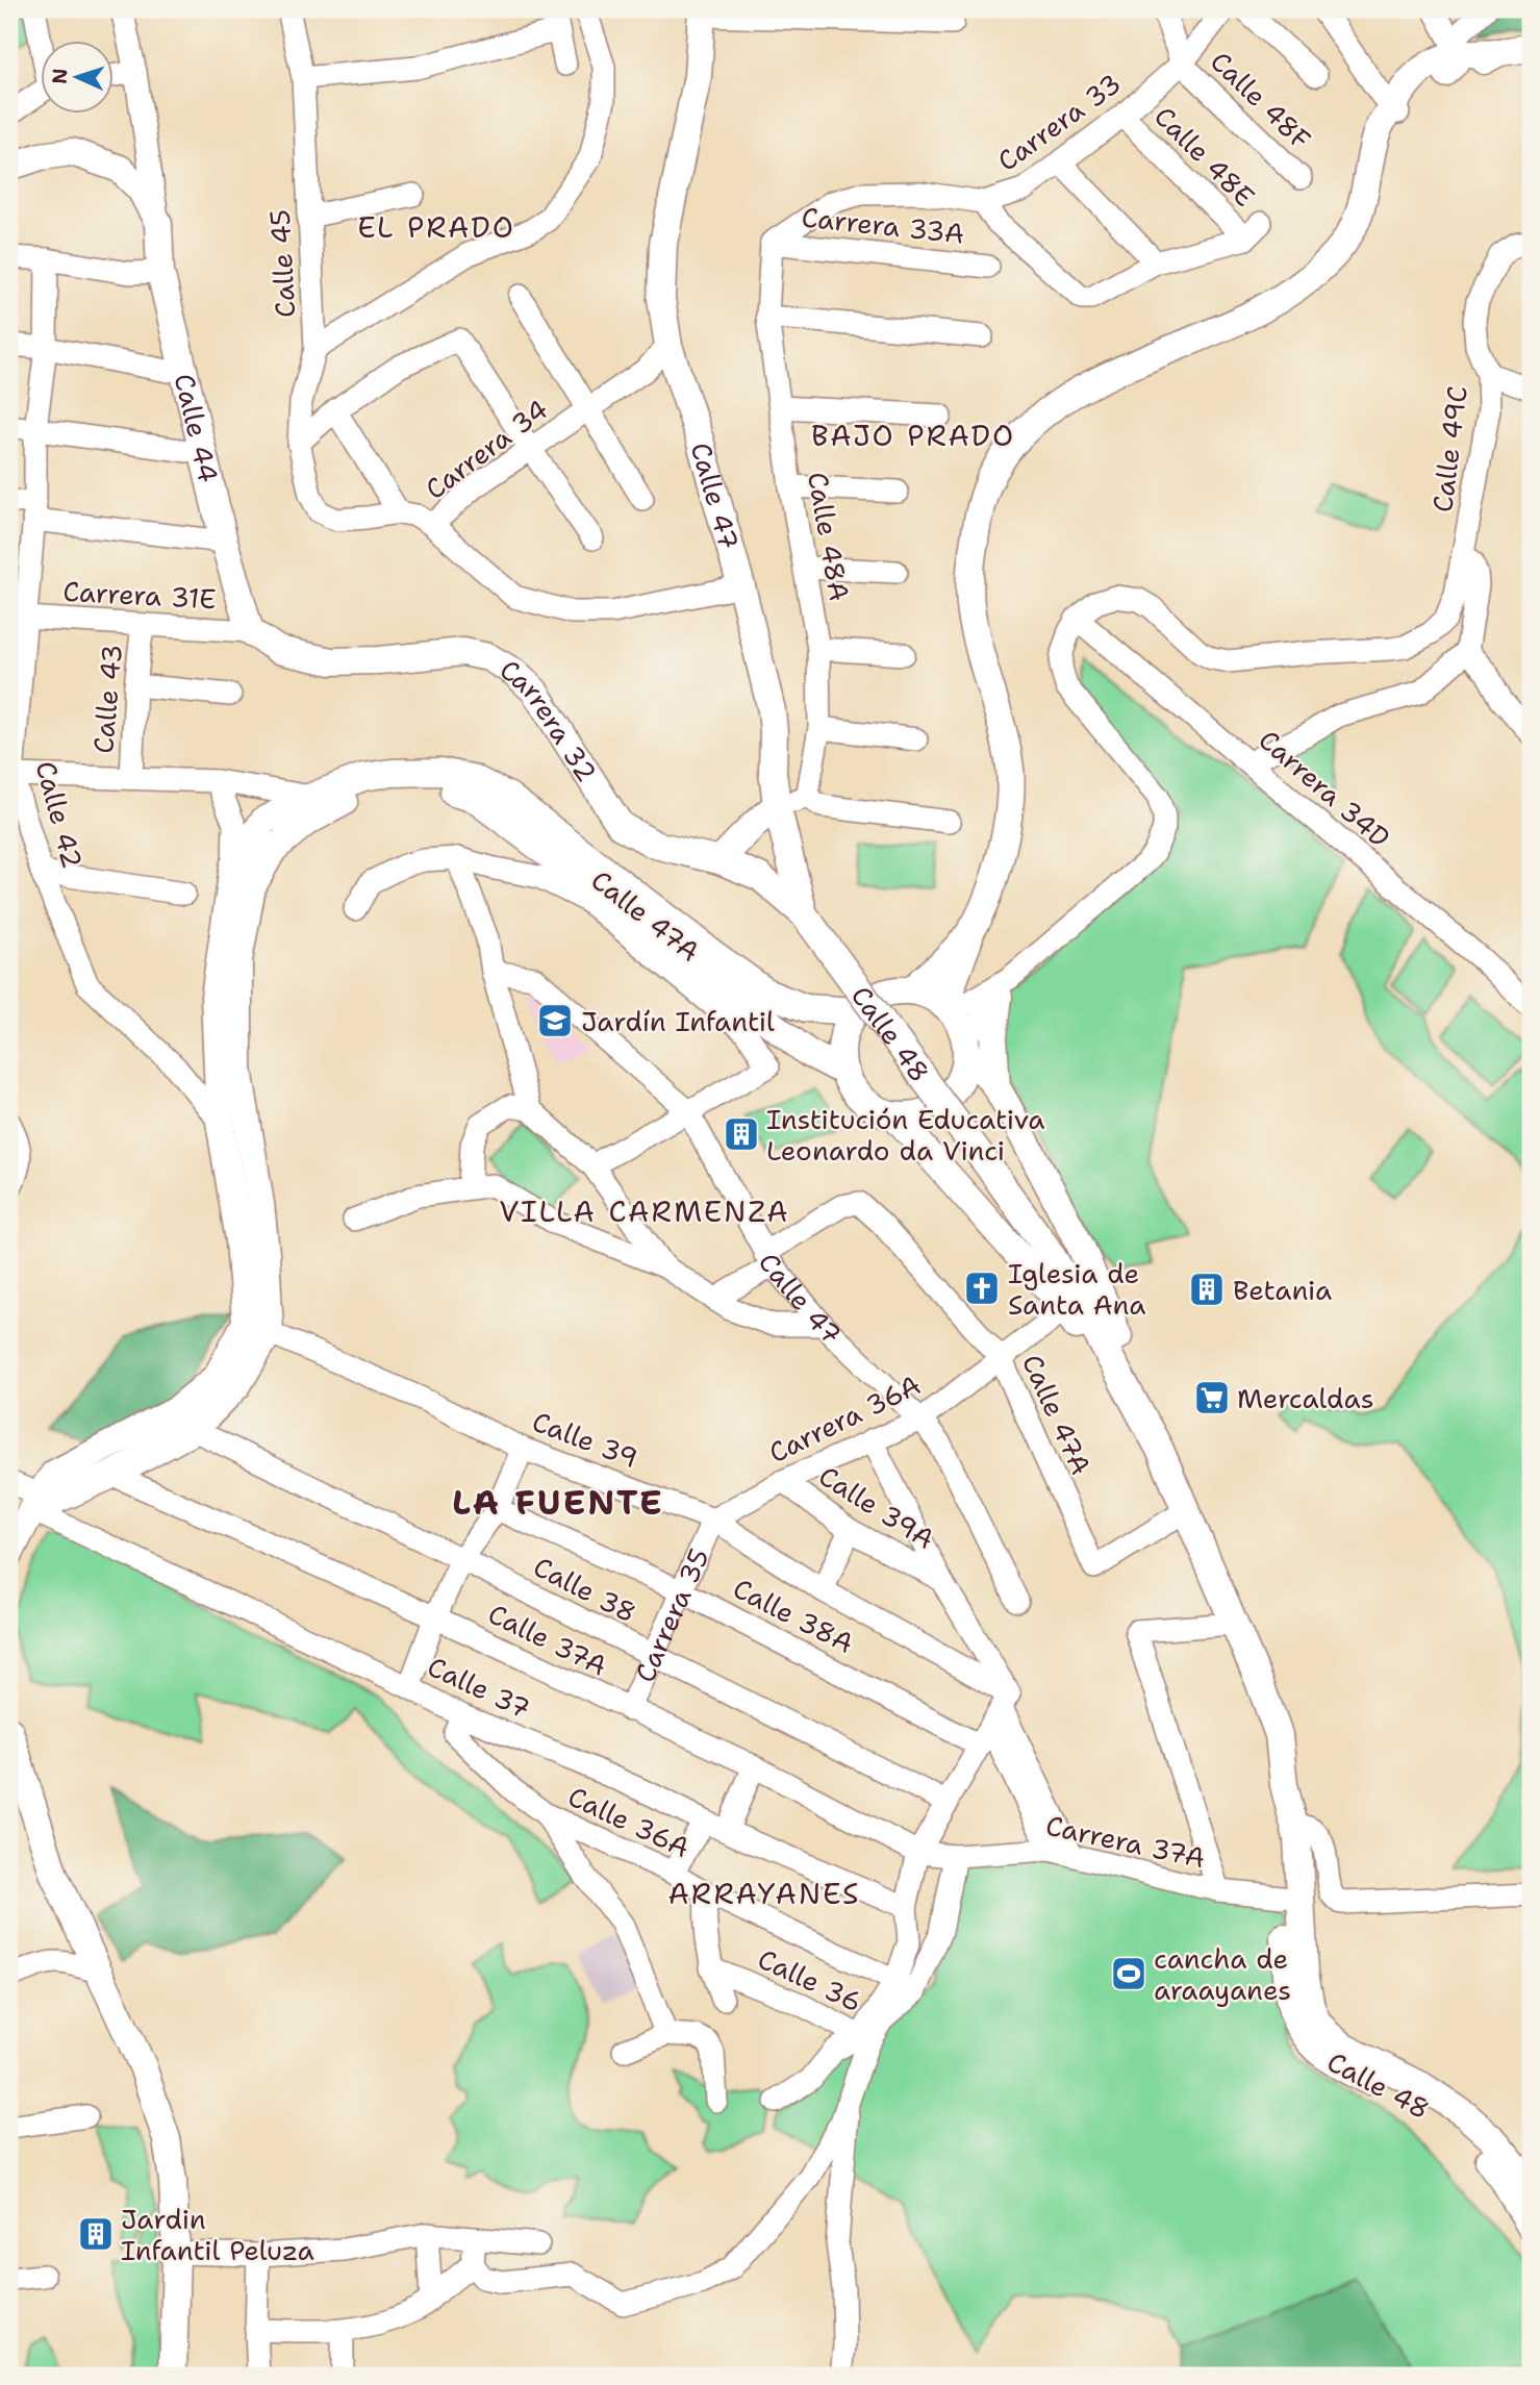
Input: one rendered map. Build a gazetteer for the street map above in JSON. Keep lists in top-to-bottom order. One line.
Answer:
{"streets":{"main road":["Calle 44","Calle 47","Carrera 32","Calle 48"],"street":["Calle 48F","Carrera 33","Calle 48E","Carrera 33A","Calle 45","Carrera 34","Calle 49C","Calle 48A","Carrera 31E","Calle 43","Carrera 34D","Calle 42","Calle 47A","Carrera 36A","Calle 39","Calle 39A","Calle 38","Carrera 35","Calle 38A","Calle 37A","Calle 37","Calle 36A","Carrera 37A","Calle 36"]},"crossings":[["Calle 48F","Carrera 33"],["Carrera 33","Calle 48E"],["Carrera 33","Carrera 33A"],["Carrera 33","Calle 48A"],["Carrera 33A","Calle 48A"],["Calle 45","Carrera 34"],["Calle 44","Carrera 31E"],["Calle 44","Carrera 32"],["Carrera 34","Calle 47"],["Calle 49C","Carrera 34D"],["Calle 47","Carrera 32"],["Calle 47","Calle 47A"],["Calle 47","Calle 48"],["Calle 47","Carrera 36A"],["Carrera 31E","Calle 43"],["Carrera 31E","Carrera 32"],["Carrera 31E","Calle 42"],["Carrera 32","Calle 48"],["Calle 47A","Calle 48"],["Calle 47A","Carrera 36A"],["Calle 48","Carrera 36A"],["Calle 48","Carrera 37A"],["Carrera 36A","Calle 39"],["Carrera 36A","Calle 39A"],["Carrera 36A","Carrera 35"],["Calle 39","Carrera 35"],["Calle 38","Carrera 35"],["Carrera 35","Calle 38A"],["Carrera 35","Calle 37A"],["Calle 37A","Carrera 37A"],["Calle 37","Calle 36A"],["Calle 36A","Calle 36"]],"districts":["EL PRADO","BAJO PRADO","VILLA CARMENZA","LA FUENTE","ARRAYANES"],"places":{"school or university":["Jardín Infantil"],"building":["Institución Educativa Leonardo da Vinci","Betania","Jardin Infantil Peluza"],"church":["Iglesia de Santa Ana"],"supermarket":["Mercaldas"],"sports":["cancha de araayanes"]},"north":"left"}
